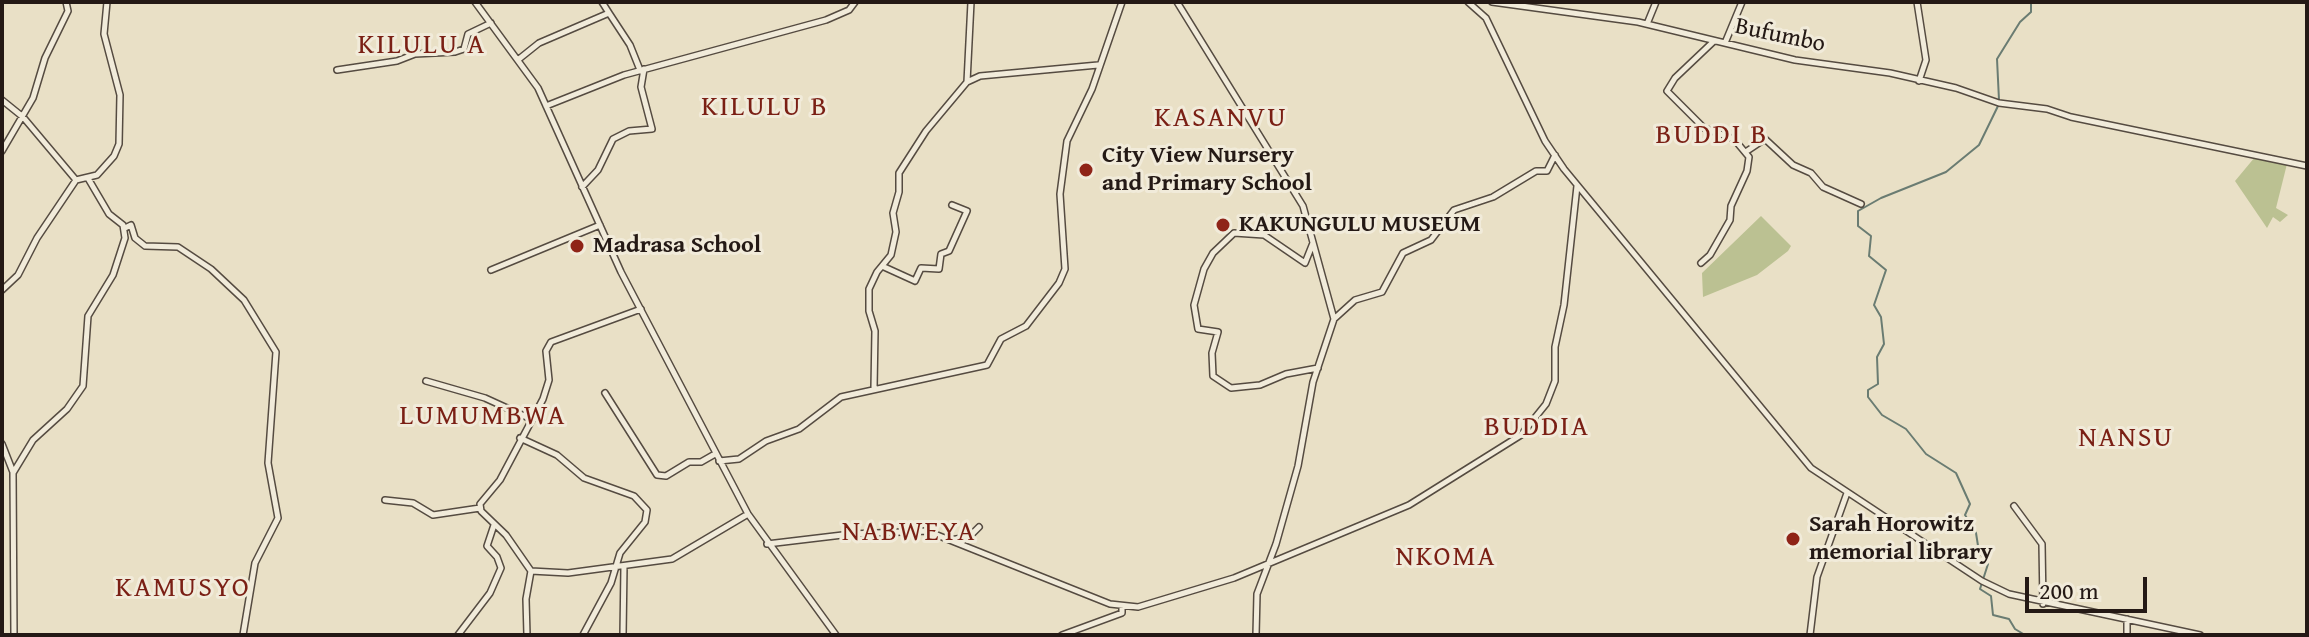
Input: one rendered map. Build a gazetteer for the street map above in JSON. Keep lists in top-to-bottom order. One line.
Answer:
{"streets":{"street":["Bufumbo"]},"districts":["KILULU A","KILULU B","KASANVU","BUDDI B","LUMUMBWA","BUDDIA","NANSU","NABWEYA","NKOMA","KAMUSYO"],"places":["City View Nursery and Primary School","KAKUNGULU MUSEUM","Madrasa School","Sarah Horowitz memorial library"],"scale_bar":"200 m"}
